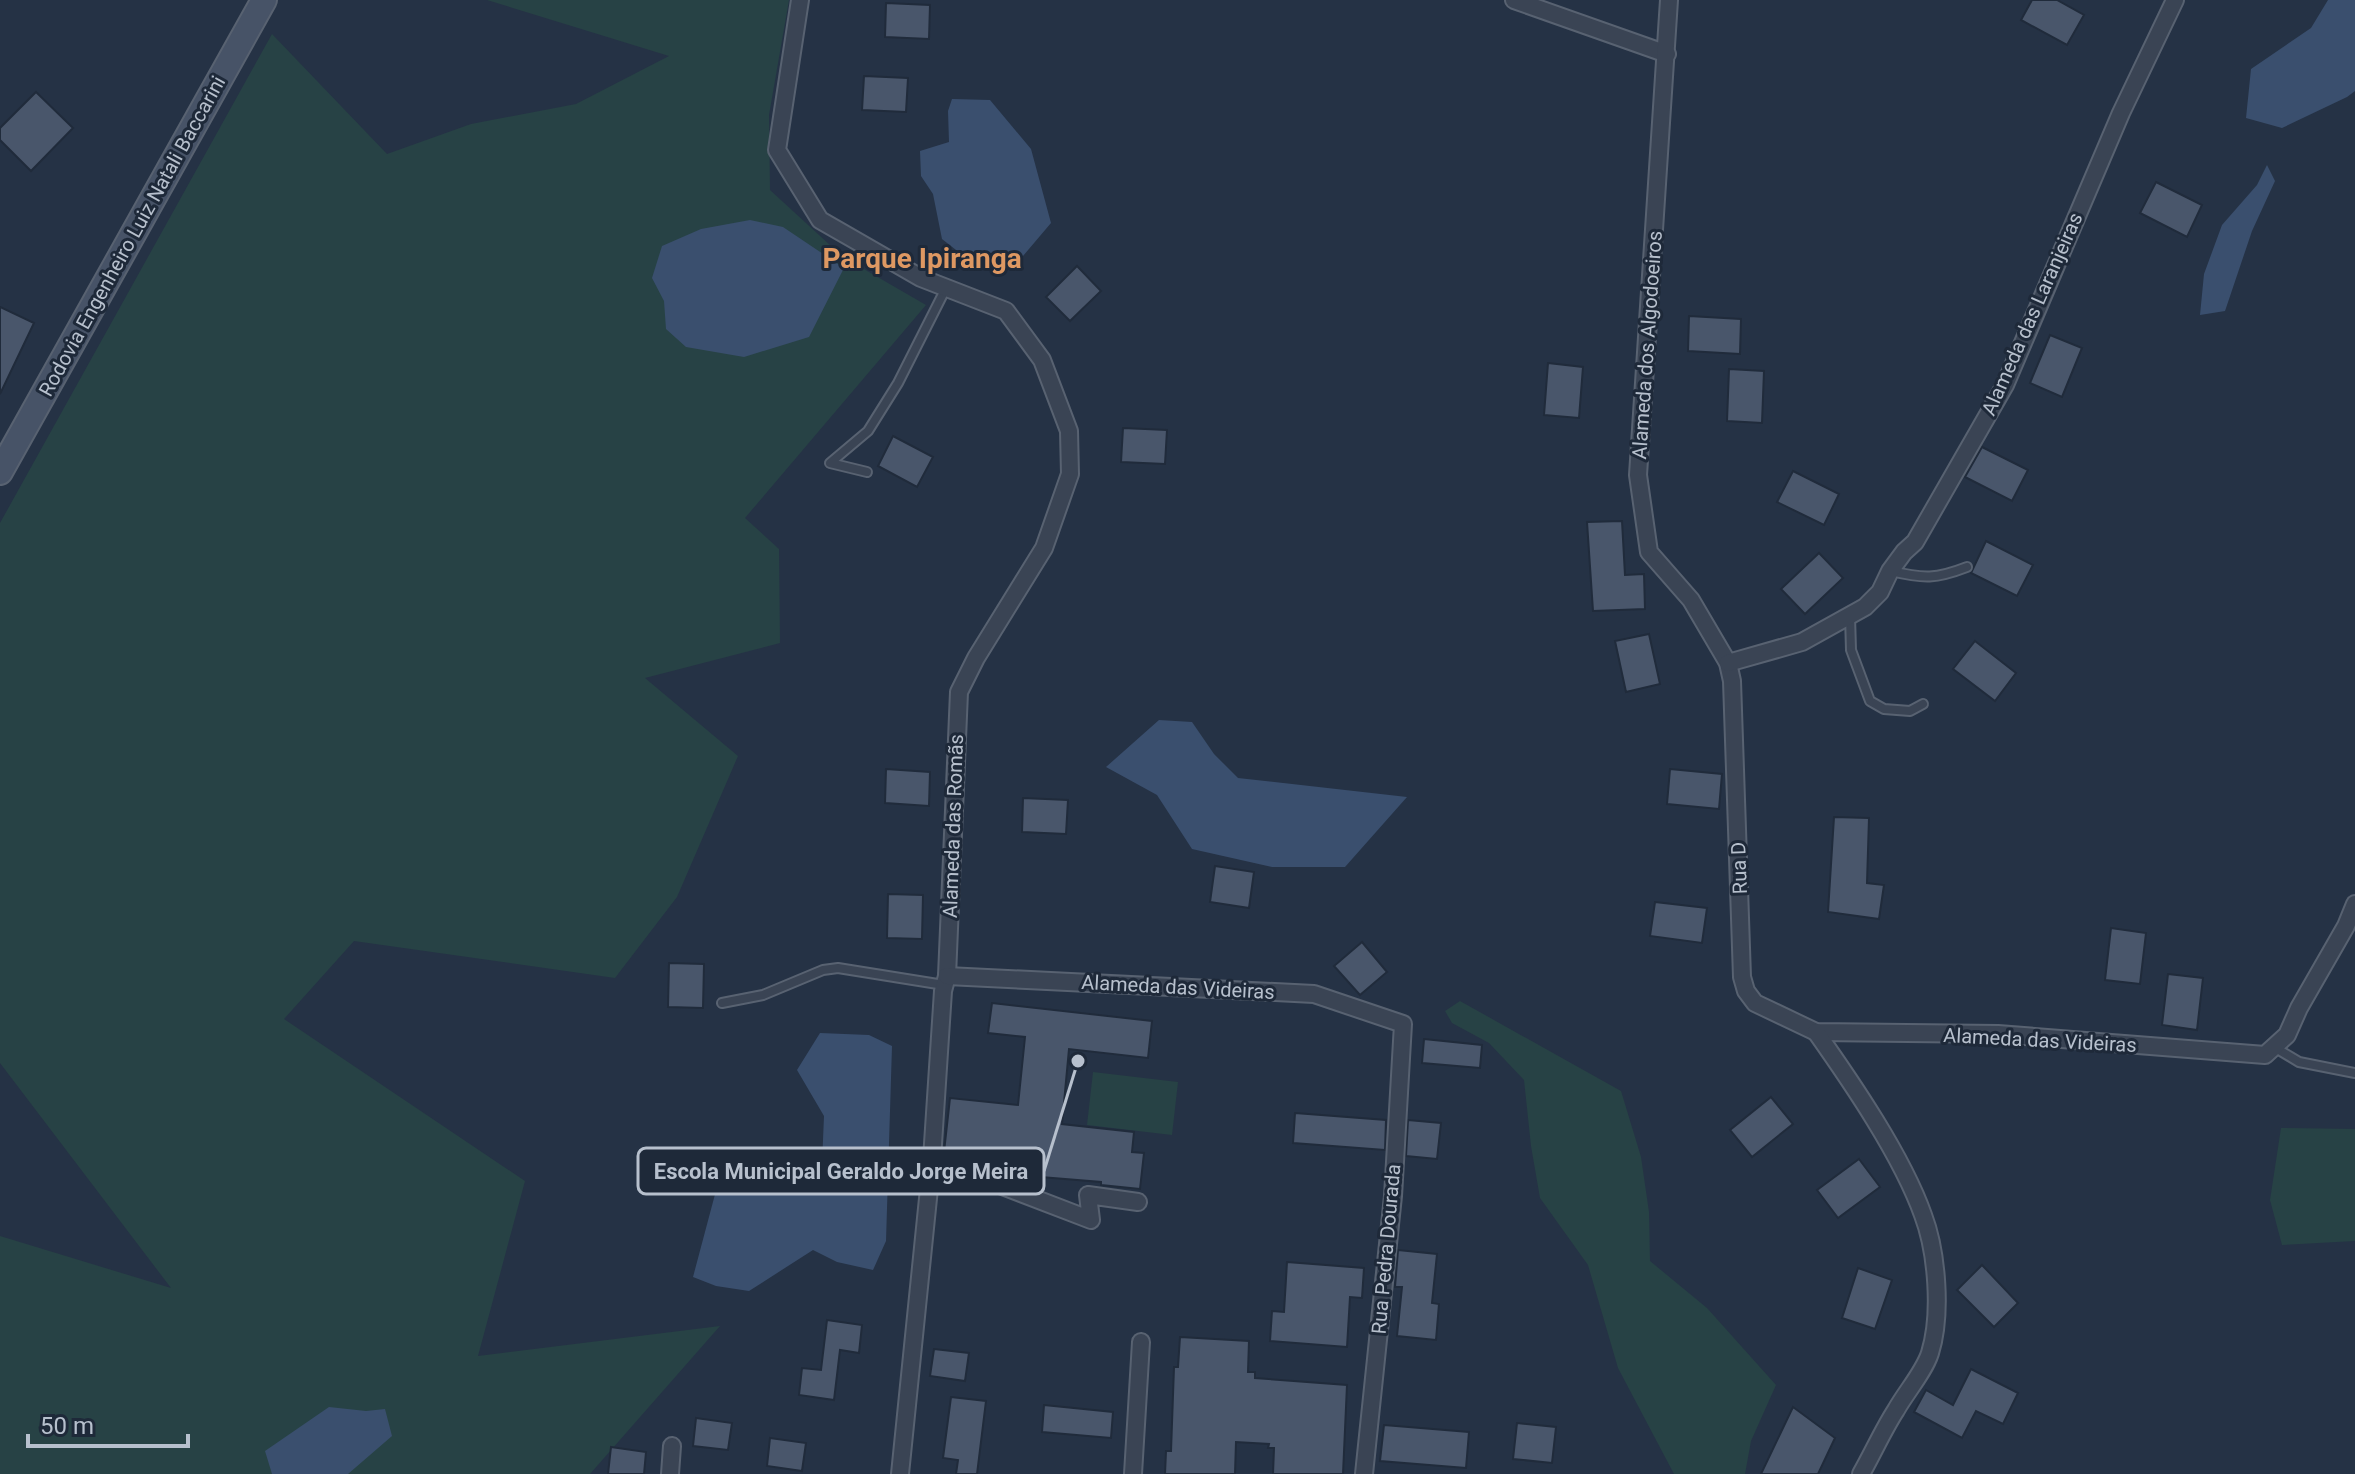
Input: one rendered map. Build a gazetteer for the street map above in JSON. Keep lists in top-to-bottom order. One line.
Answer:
{"streets":{"main road":["Rodovia Engenheiro Luiz Natali Baccarini"],"street":["Alameda das Laranjeiras","Alameda dos Algodoeiros","Alameda das Romãs","Rua D","Alameda das Videiras","Rua Pedra Dourada"]},"crossings":[["Alameda das Laranjeiras","Alameda dos Algodoeiros"],["Alameda das Laranjeiras","Rua D"],["Alameda dos Algodoeiros","Rua D"],["Alameda das Romãs","Alameda das Videiras"],["Rua D","Alameda das Videiras"],["Alameda das Videiras","Rua Pedra Dourada"]],"districts":["Parque Ipiranga"],"places":["Escola Municipal Geraldo Jorge Meira"],"scale_bar":"50 m"}
